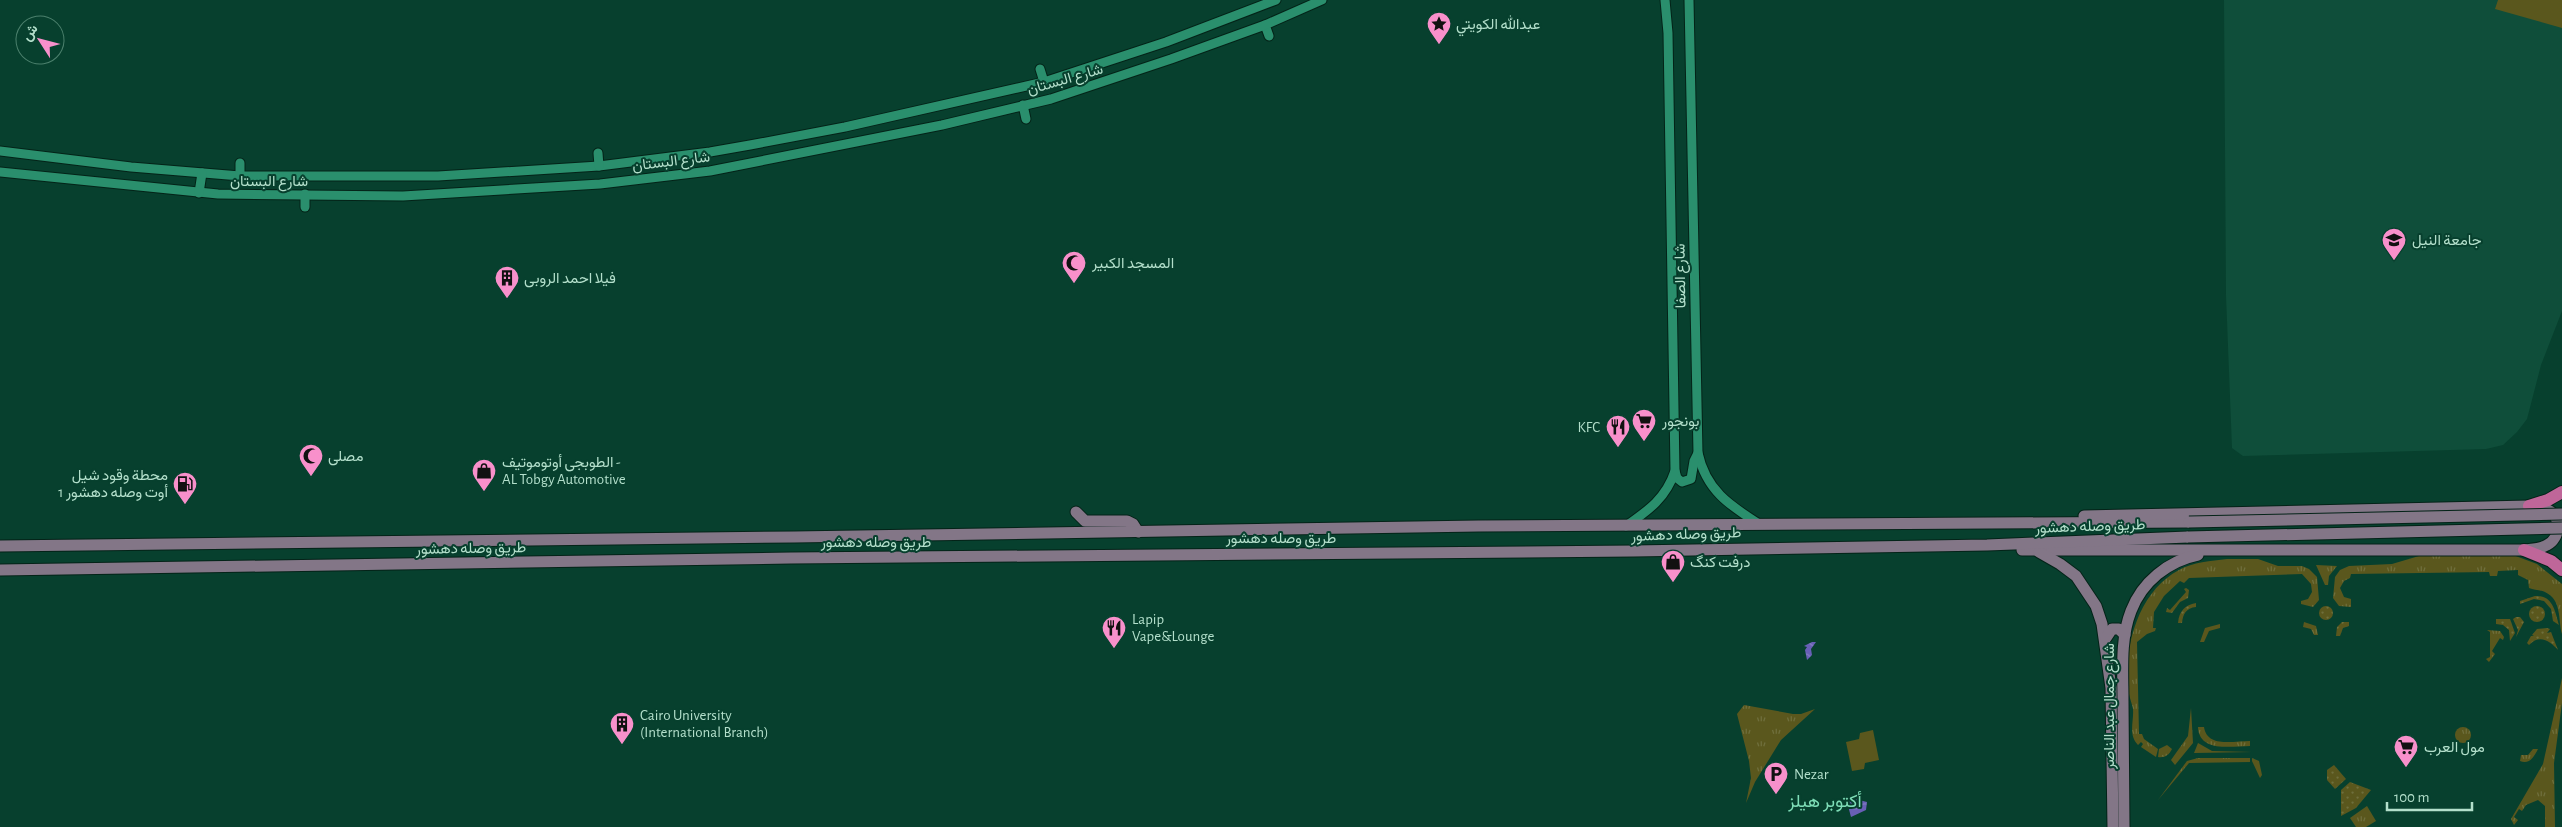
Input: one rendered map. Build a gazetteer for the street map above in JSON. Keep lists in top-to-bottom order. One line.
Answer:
{"streets":{"main road":["طريق وصله دهشور","شارع جمال عبد الناصر"],"street":["شارع البستان","شارع الصفا"]},"crossings":[["شارع الصفا","طريق وصله دهشور"]],"districts":["أكتوبر هيلز"],"places":{"place":["عبدالله الكويتي"],"school or university":["جامعة النيل"],"mosque":["المسجد الكبير","مصلى"],"building":["فيلا احمد الروبى","Cairo University (International Branch)"],"supermarket":["بونجور","مول العرب"],"restaurant":["KFC","Lapip Vape&Lounge"],"shop":["الطوبجى أوتوموتيف - AL Tobgy Automotive","درفت كنگ"],"fuel station":["محطة وقود شيل أوت وصله دهشور 1"],"parking":["Nezar"]},"scale_bar":"100 m","north":"top left"}
